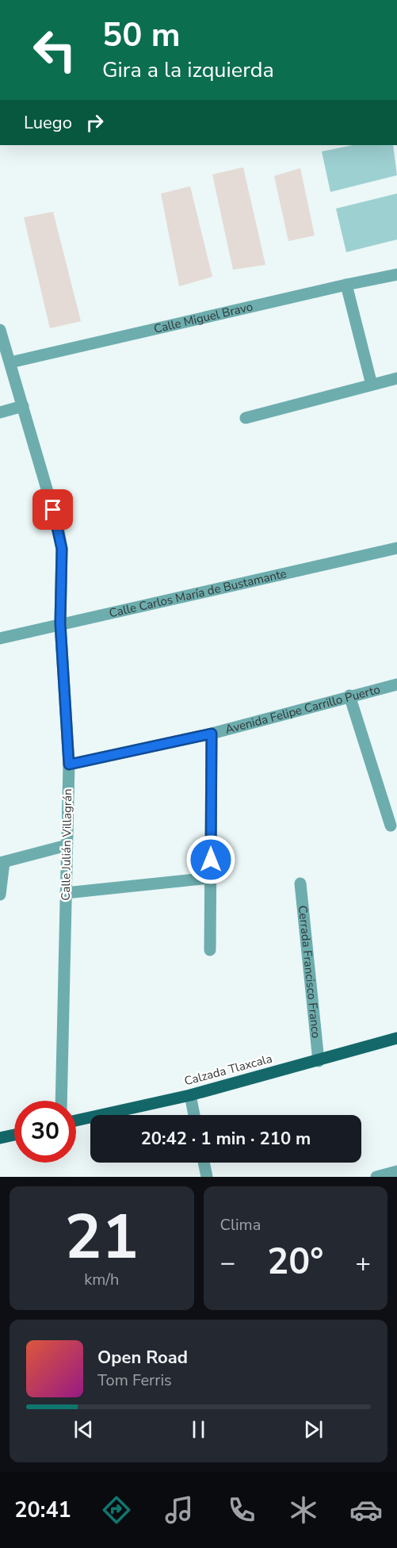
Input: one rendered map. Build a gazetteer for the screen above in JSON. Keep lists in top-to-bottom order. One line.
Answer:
{"streets":{"main road":["Calzada Tlaxcala"],"street":["Calle Miguel Bravo","Calle Carlos María de Bustamante","Avenida Felipe Carrillo Puerto","Calle Julián Villagrán","Cerrada Francisco Franco"]},"crossings":[["Calle Miguel Bravo","Calle Julián Villagrán"],["Calle Carlos María de Bustamante","Calle Julián Villagrán"],["Avenida Felipe Carrillo Puerto","Calle Julián Villagrán"],["Cerrada Francisco Franco","Calzada Tlaxcala"]],"page":{"turn":["50 m","Gira a la izquierda"],"then":"Luego","limit":"30","trip":"20:42 · 1 min · 210 m","tile":[["21","km/h"],"Clima"],"heat":["−","20°","+"],"song":["Open Road","Tom Ferris"],"tabs":"20:41"}}
